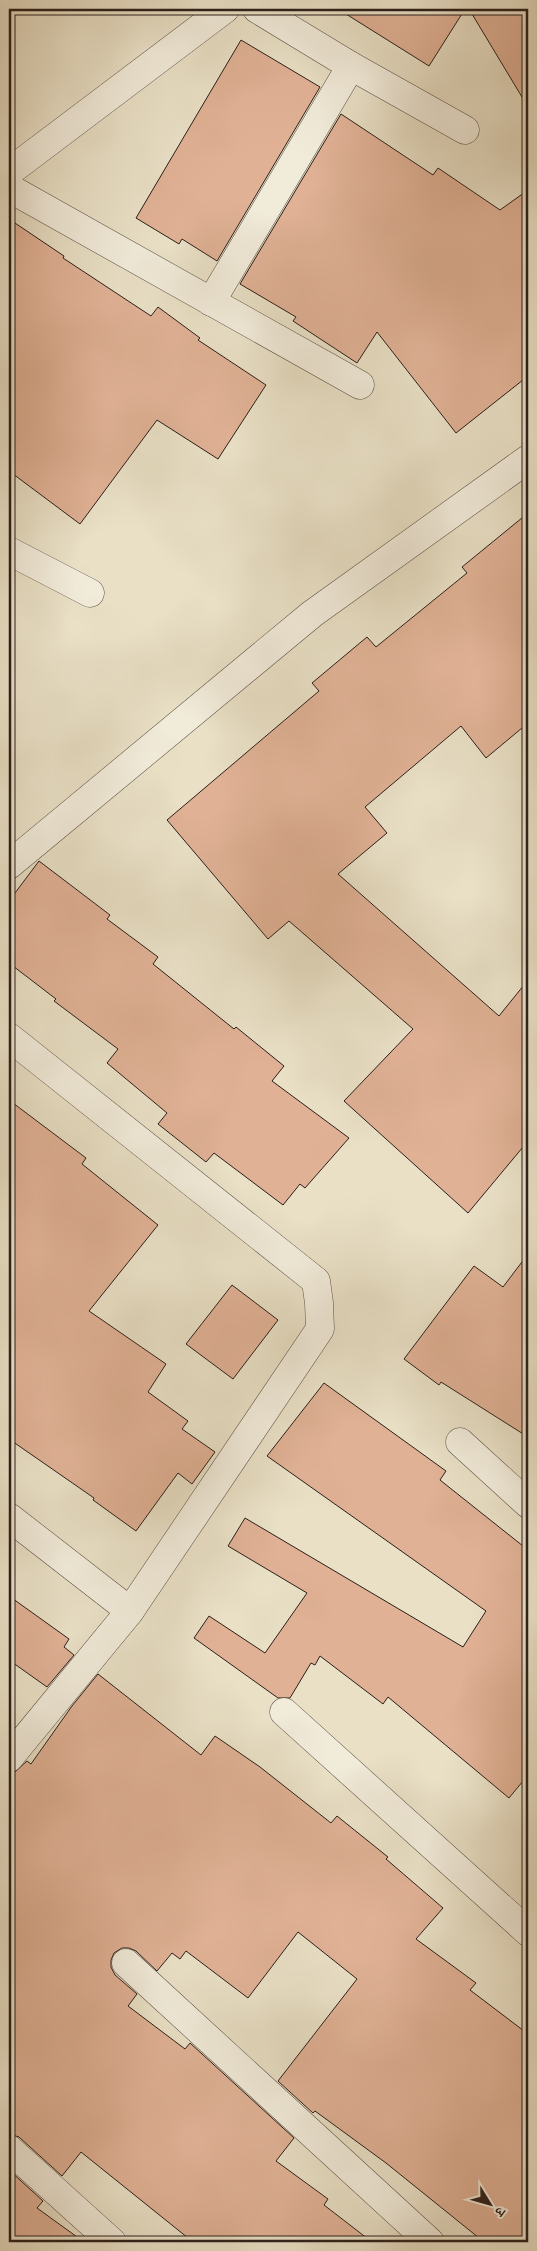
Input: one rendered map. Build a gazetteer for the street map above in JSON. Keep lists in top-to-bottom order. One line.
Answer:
{"north":"bottom right"}
